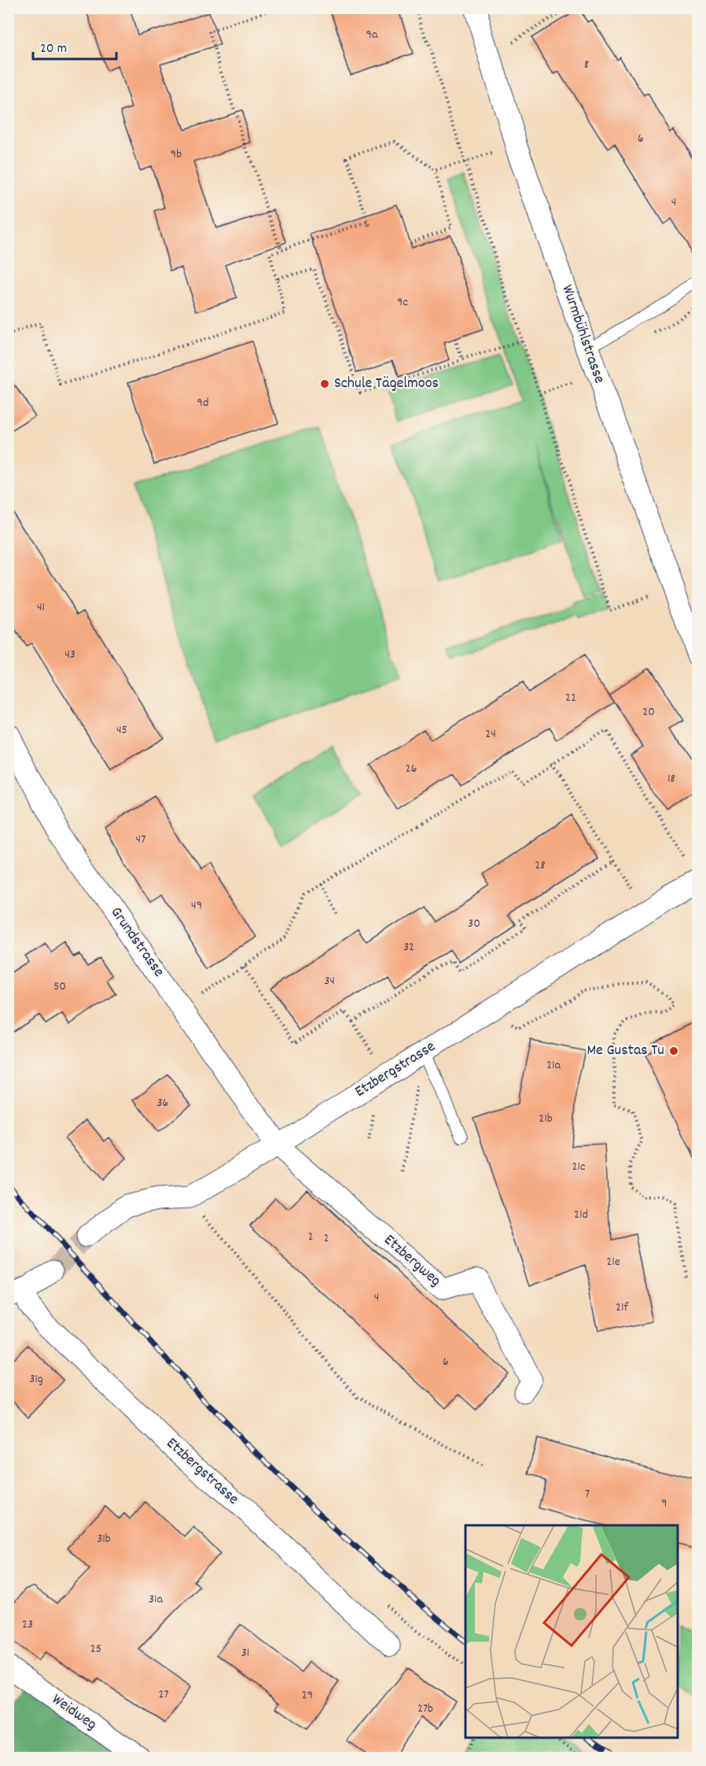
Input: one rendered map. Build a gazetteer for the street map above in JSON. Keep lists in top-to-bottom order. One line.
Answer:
{"streets":{"street":["Wurmbühlstrasse","Grundstrasse","Etzbergstrasse","Etzbergweg","Weidweg"]},"crossings":[["Grundstrasse","Etzbergstrasse"],["Grundstrasse","Etzbergweg"],["Etzbergstrasse","Etzbergweg"]],"places":["Schule Tägelmoos","Me Gustas Tu"],"house_numbers":["9a","8","6","9b","4","9c","9d","41","43","22","20","45","24","26","18","47","28","49","30","32","34","50","21a","36","21b","21c","21d","2","2","21e","4","21f","6","31g","7","9","31b","31a","23","25","31","27","29","27b"],"scale_bar":"20 m"}
